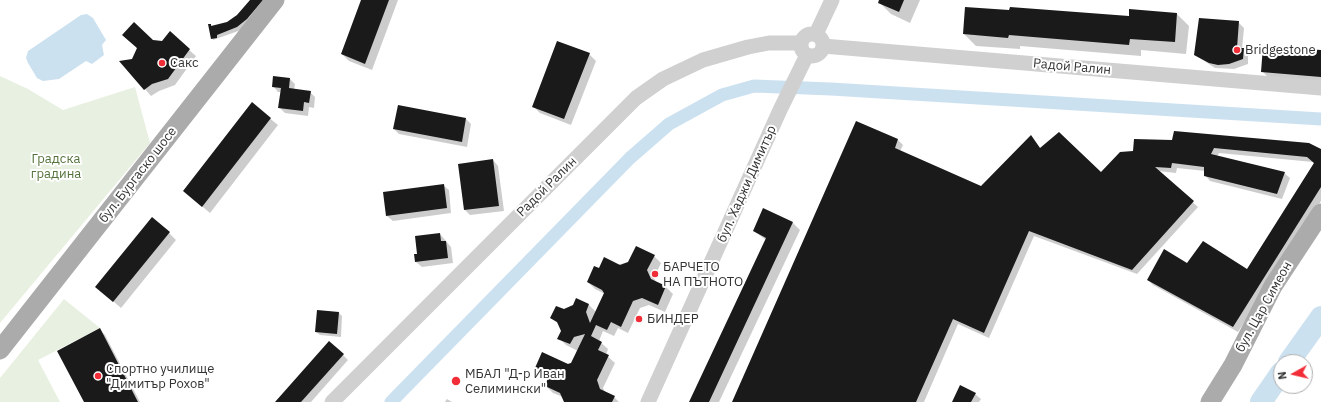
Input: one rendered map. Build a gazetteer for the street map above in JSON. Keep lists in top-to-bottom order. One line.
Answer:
{"streets":{"main road":["бул. Бургаско шосе","бул. Цар Симеон"],"street":["Радой Ралин","бул. Хаджи Димитър"]},"crossings":[["Радой Ралин","бул. Хаджи Димитър"]],"parks":["Градска градина"],"places":["Bridgestone","Сакс","БАРЧЕТО НА ПЪТНОТО","БИНДЕР","Спортно училище \"Димитър Рохов\"","МБАЛ \"Д-р Иван Селимински\""],"north":"left"}
